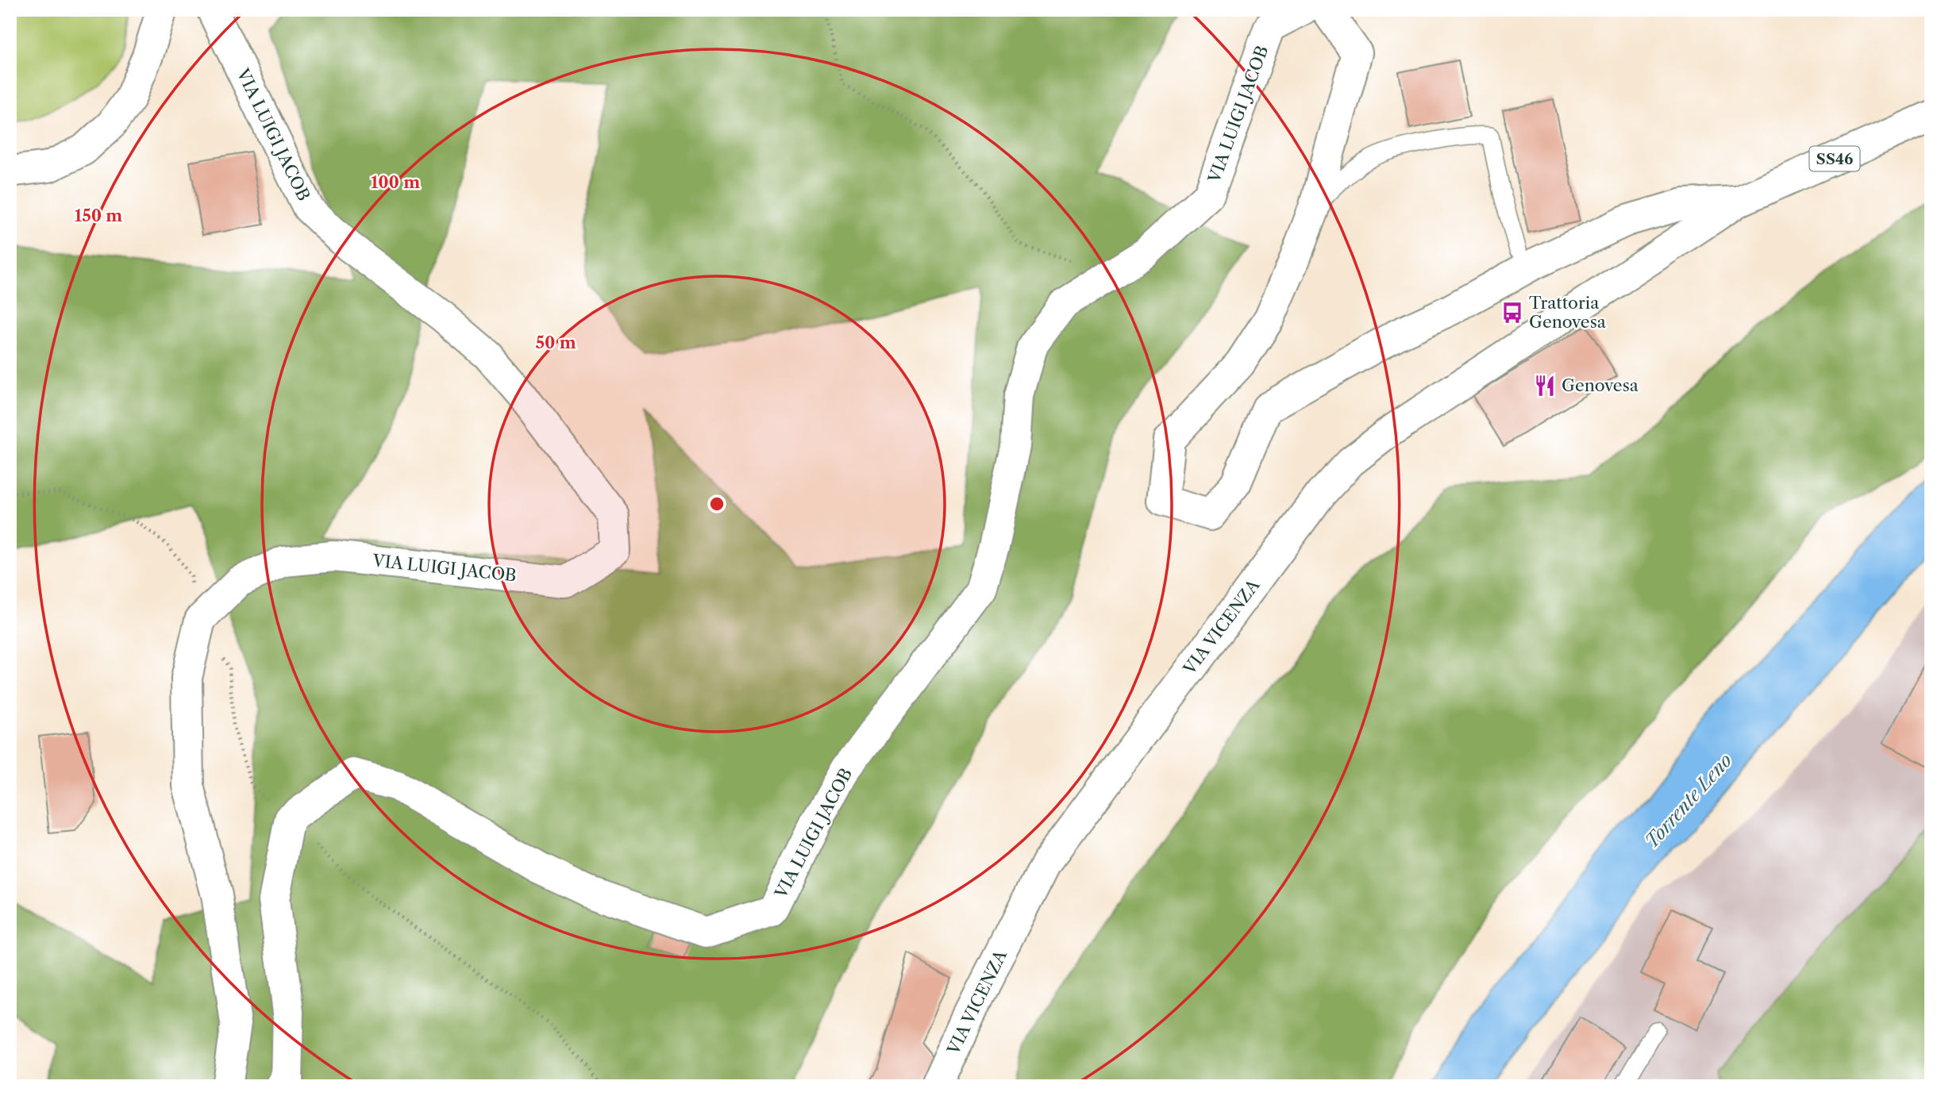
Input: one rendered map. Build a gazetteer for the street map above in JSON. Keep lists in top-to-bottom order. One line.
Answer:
{"streets":{"street":["VIA LUIGI JACOB","SS46","VIA VICENZA"]},"crossings":[["SS46","VIA VICENZA"]],"water":["Torrente Leno"],"places":{"bus stop":["Trattoria Genovesa"],"restaurant":["Genovesa"]},"rings":["100 m","150 m","50 m"]}
